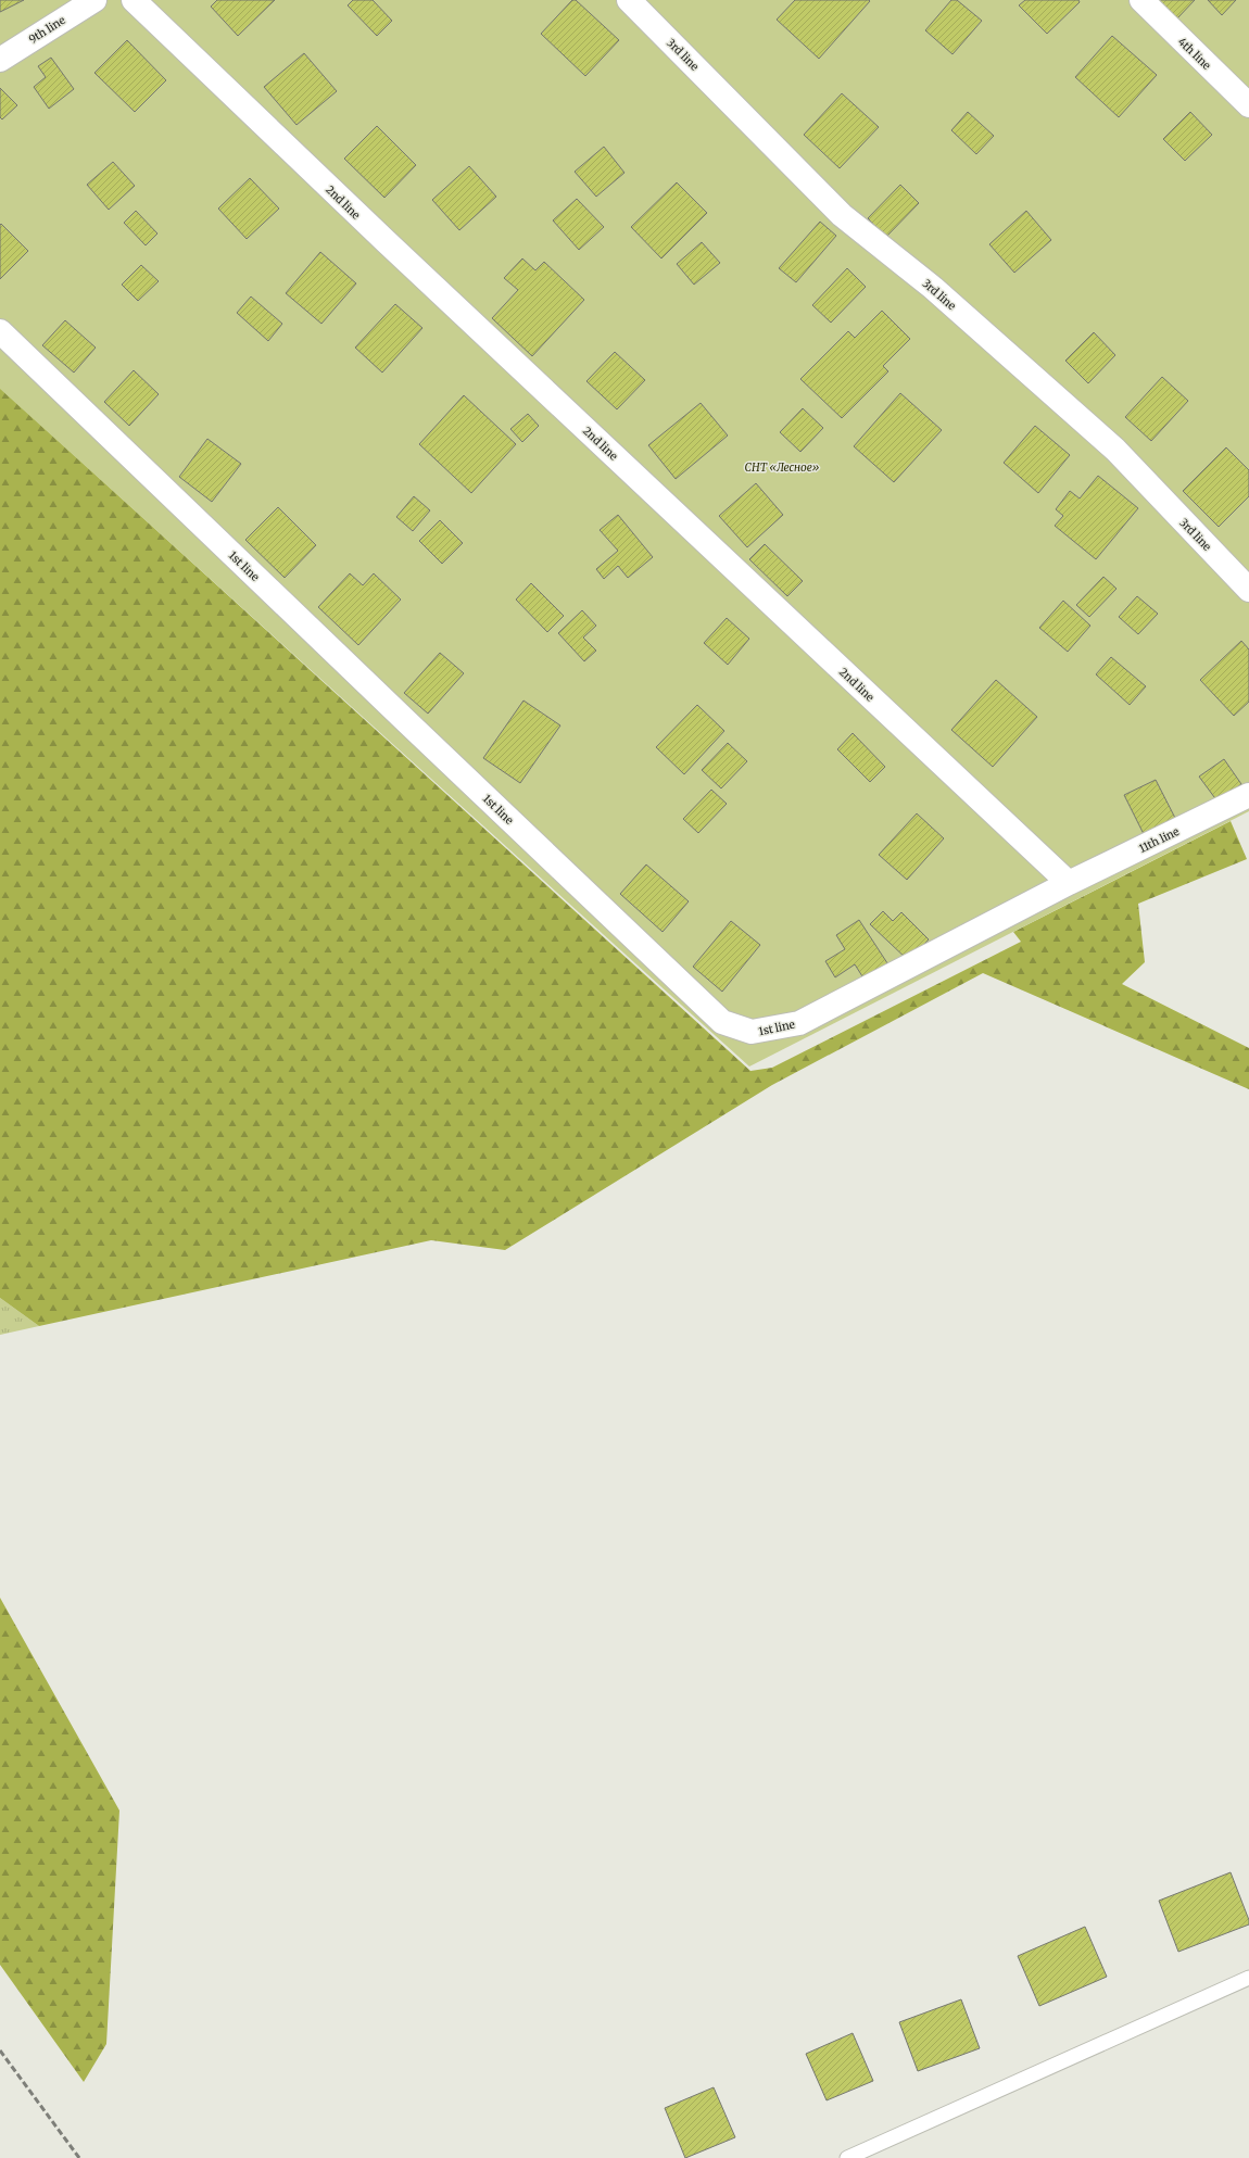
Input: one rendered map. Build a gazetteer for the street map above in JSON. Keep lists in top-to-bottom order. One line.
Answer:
{"streets":{"street":["9th line","4th line","3rd line","2nd line","1st line","11th line"]},"crossings":[["2nd line","1st line"],["2nd line","11th line"],["1st line","11th line"]],"parks":["СНТ «Лесное»"]}
